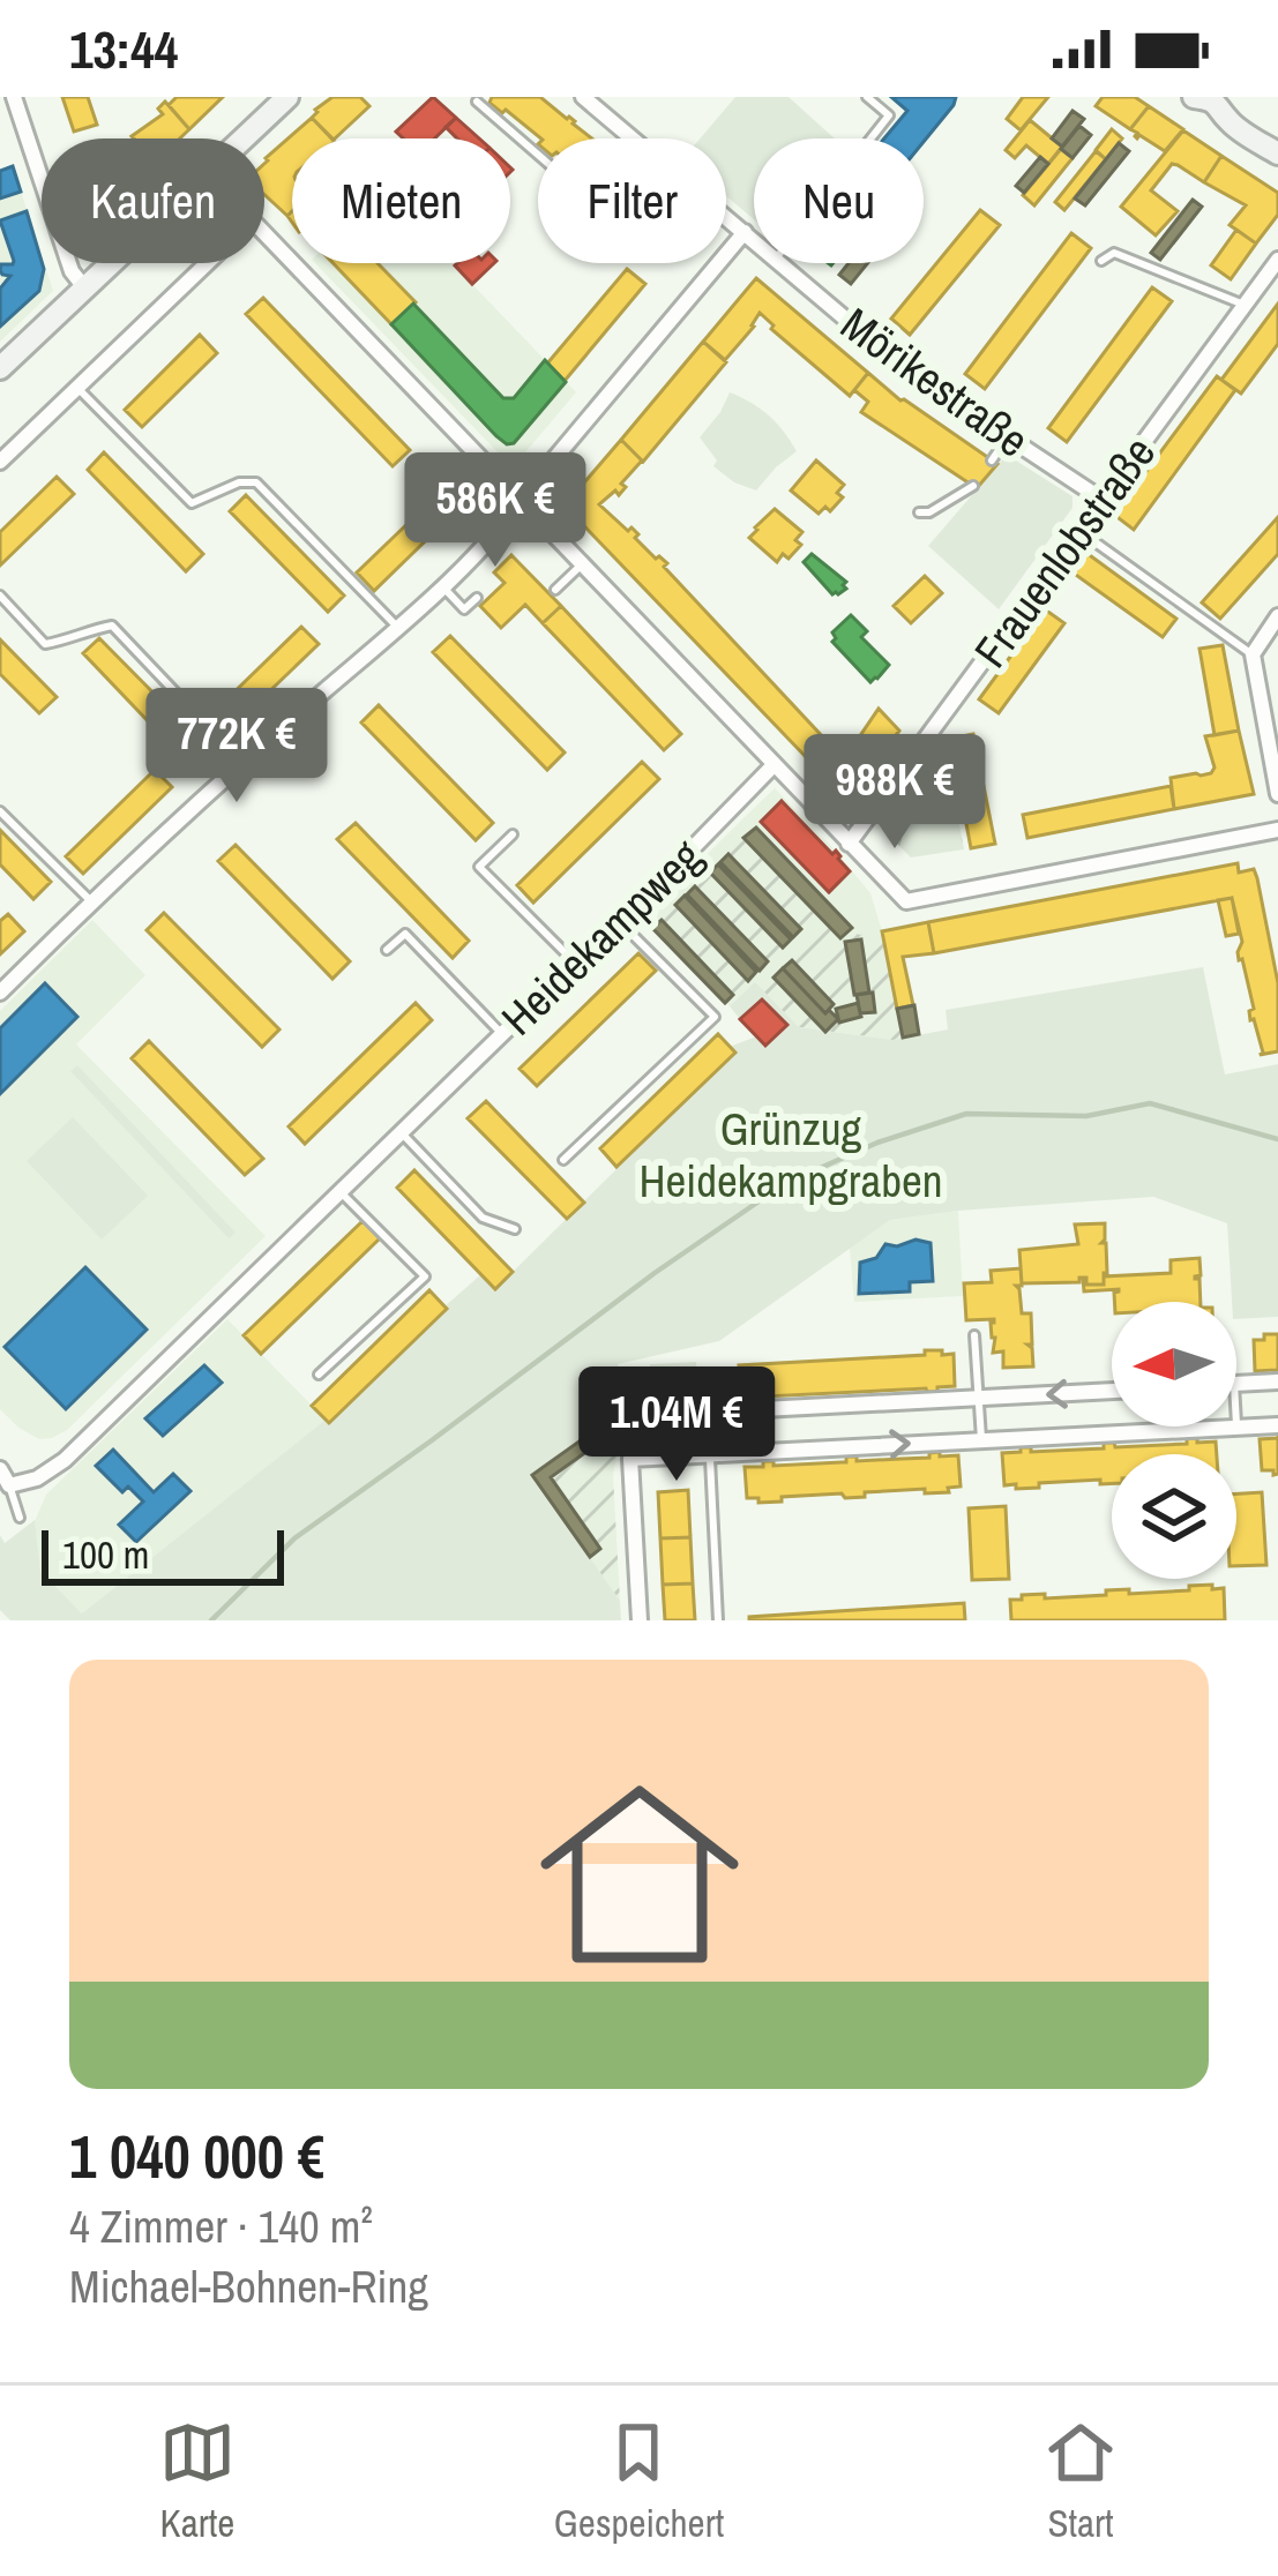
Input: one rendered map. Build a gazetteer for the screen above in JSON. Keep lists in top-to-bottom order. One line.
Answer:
{"streets":{"street":["Mörikestraße","Frauenlobstraße","Heidekampweg"]},"crossings":[["Mörikestraße","Frauenlobstraße"]],"parks":["Grünzug Heidekampgraben"],"scale_bar":"100 m","north":"left","page":{"status":"13:44","chip":["Kaufen","Mieten","Filter","Neu"],"price":["586K €","772K €","988K €","1.04M €"],"scale":"100 m","list":[{"name":"1 040 000 €","note":"4 Zimmer · 140 m² · Michael-Bohnen-Ring"}],"tabs":["Karte","Gespeichert","Start"]}}
